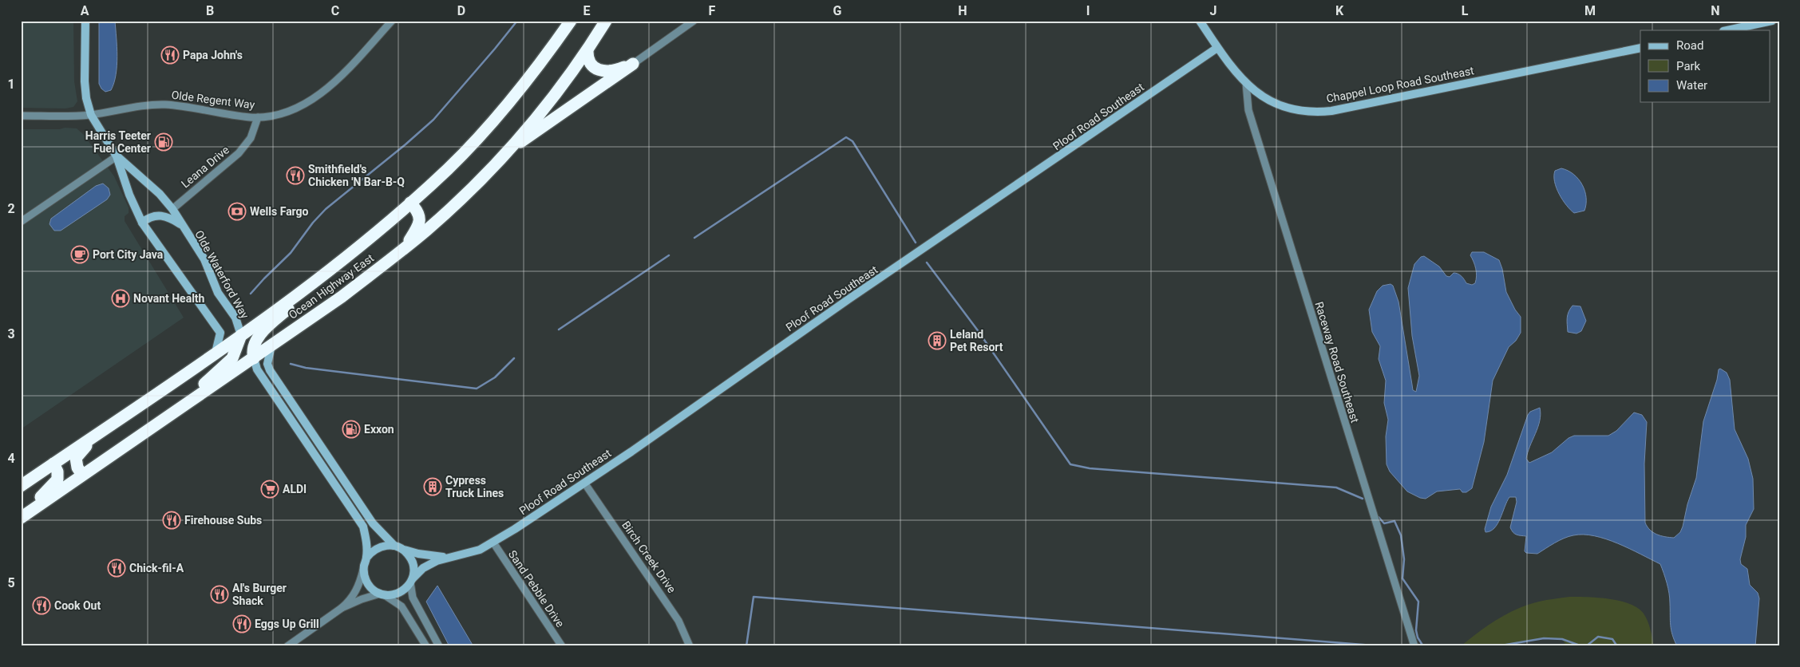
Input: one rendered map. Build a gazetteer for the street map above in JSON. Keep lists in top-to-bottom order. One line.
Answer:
{"streets":{"highway":["Ocean Highway East"],"street":["Chappel Loop Road Southeast","Olde Regent Way","Ploof Road Southeast","Leana Drive","Olde Waterford Way","Raceway Road Southeast","Birch Creek Drive","Sand Pebble Drive"]},"crossings":[["Chappel Loop Road Southeast","Ploof Road Southeast"],["Chappel Loop Road Southeast","Raceway Road Southeast"],["Olde Regent Way","Leana Drive"],["Olde Regent Way","Olde Waterford Way"],["Ploof Road Southeast","Birch Creek Drive"],["Ploof Road Southeast","Sand Pebble Drive"],["Leana Drive","Olde Waterford Way"],["Olde Waterford Way","Ocean Highway East"]],"places":{"restaurant":["Papa John's","Smithfield's Chicken 'N Bar-B-Q","Firehouse Subs","Chick-fil-A","Al's Burger Shack","Cook Out","Eggs Up Grill"],"fuel station":["Harris Teeter Fuel Center","Exxon"],"bank":["Wells Fargo"],"cafe":["Port City Java"],"hospital":["Novant Health"],"building":["Leland Pet Resort","Cypress Truck Lines"],"supermarket":["ALDI"]},"legend":["Road","Park","Water"],"grid":{"columns":["A","B","C","D","E","F","G","H","I","J","K","L","M","N"],"rows":["1","2","3","4","5"]}}
